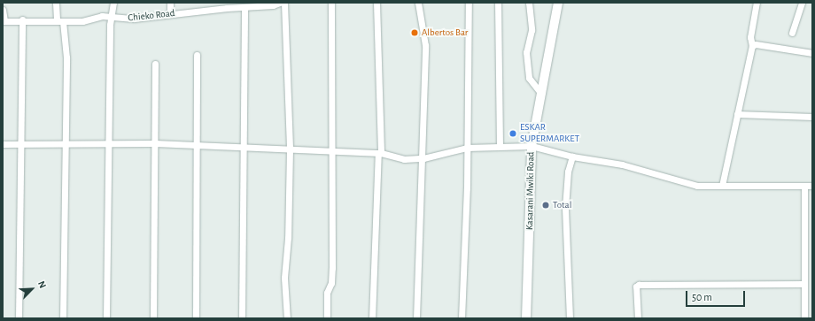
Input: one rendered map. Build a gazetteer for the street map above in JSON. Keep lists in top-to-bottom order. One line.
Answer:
{"streets":{"main road":["Kasarani Mwiki Road"],"street":["Chieko Road"]},"places":["Albertos Bar","ESKAR SUPERMARKET","Total"],"scale_bar":"50 m","north":"top right"}
